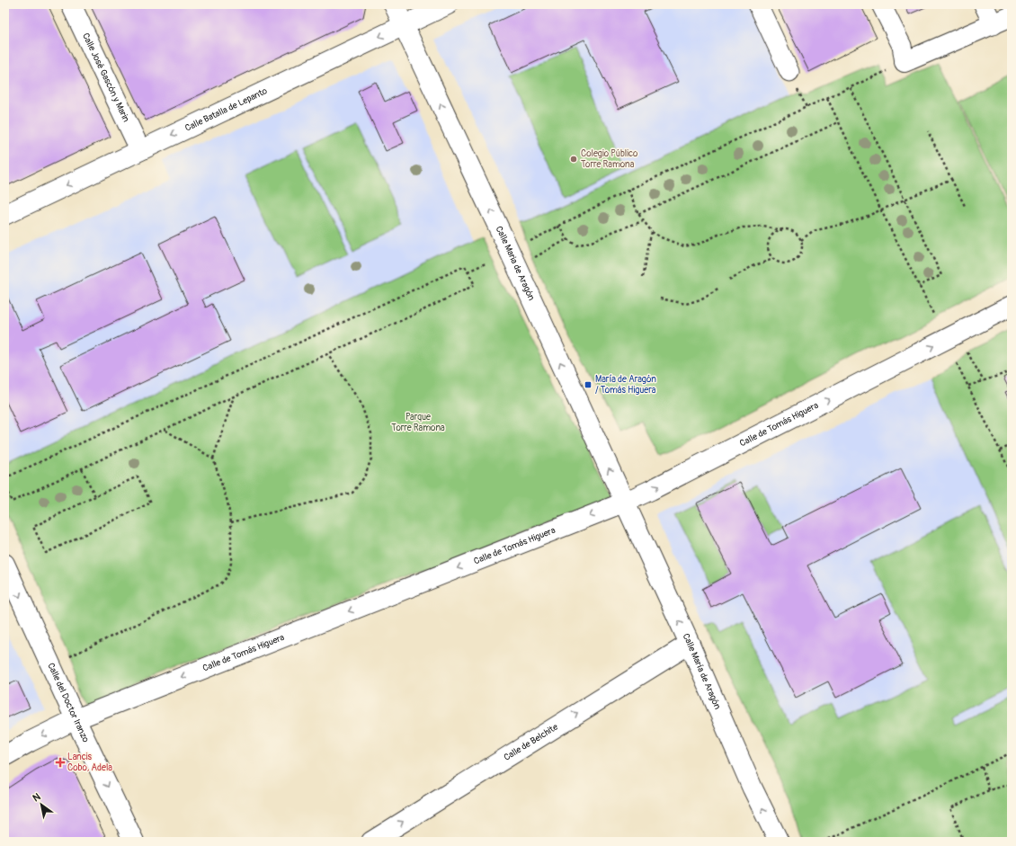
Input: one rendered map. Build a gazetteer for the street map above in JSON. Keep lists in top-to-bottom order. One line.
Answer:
{"streets":{"street":["Calle José Gascón y Marin","Calle Batalla de Lepanto","Calle Maria de Aragón","Calle de Tomás Higuera","Calle María de Aragón","Calle del Doctor Iranzo","Calle de Belchite"]},"crossings":[["Calle José Gascón y Marin","Calle Batalla de Lepanto"],["Calle Batalla de Lepanto","Calle Maria de Aragón"],["Calle Maria de Aragón","Calle de Tomás Higuera"],["Calle Maria de Aragón","Calle María de Aragón"],["Calle de Tomás Higuera","Calle María de Aragón"],["Calle de Tomás Higuera","Calle del Doctor Iranzo"],["Calle María de Aragón","Calle de Belchite"]],"one_way":["Calle Batalla de Lepanto","Calle Maria de Aragón","Calle María de Aragón","Calle del Doctor Iranzo","Calle de Belchite"],"parks":["Parque Torre Ramona"],"places":{"other":["Colegio Público Torre Ramona"],"transit":["María de Aragón / Tomás Higuera"],"health":["Lancis Cobo, Adela"]},"north":"top left"}
